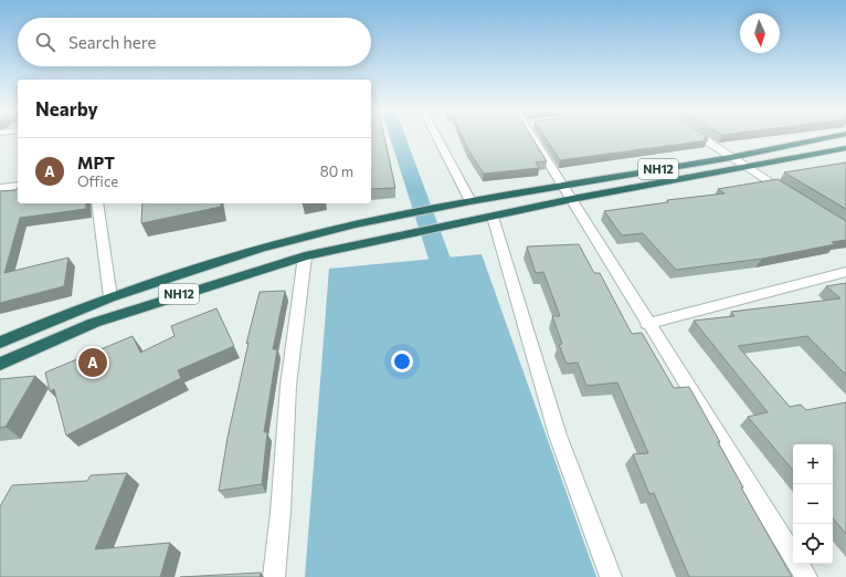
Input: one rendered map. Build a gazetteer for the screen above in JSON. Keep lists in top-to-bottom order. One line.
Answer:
{"streets":{"highway":["NH12"]},"north":"bottom","page":{"search":"Search here","heading":"Nearby","list":[{"mark":"A","name":"MPT","note":"Office","value":"80 m"}],"pins":"A","map_buttons":["+","−"]}}
